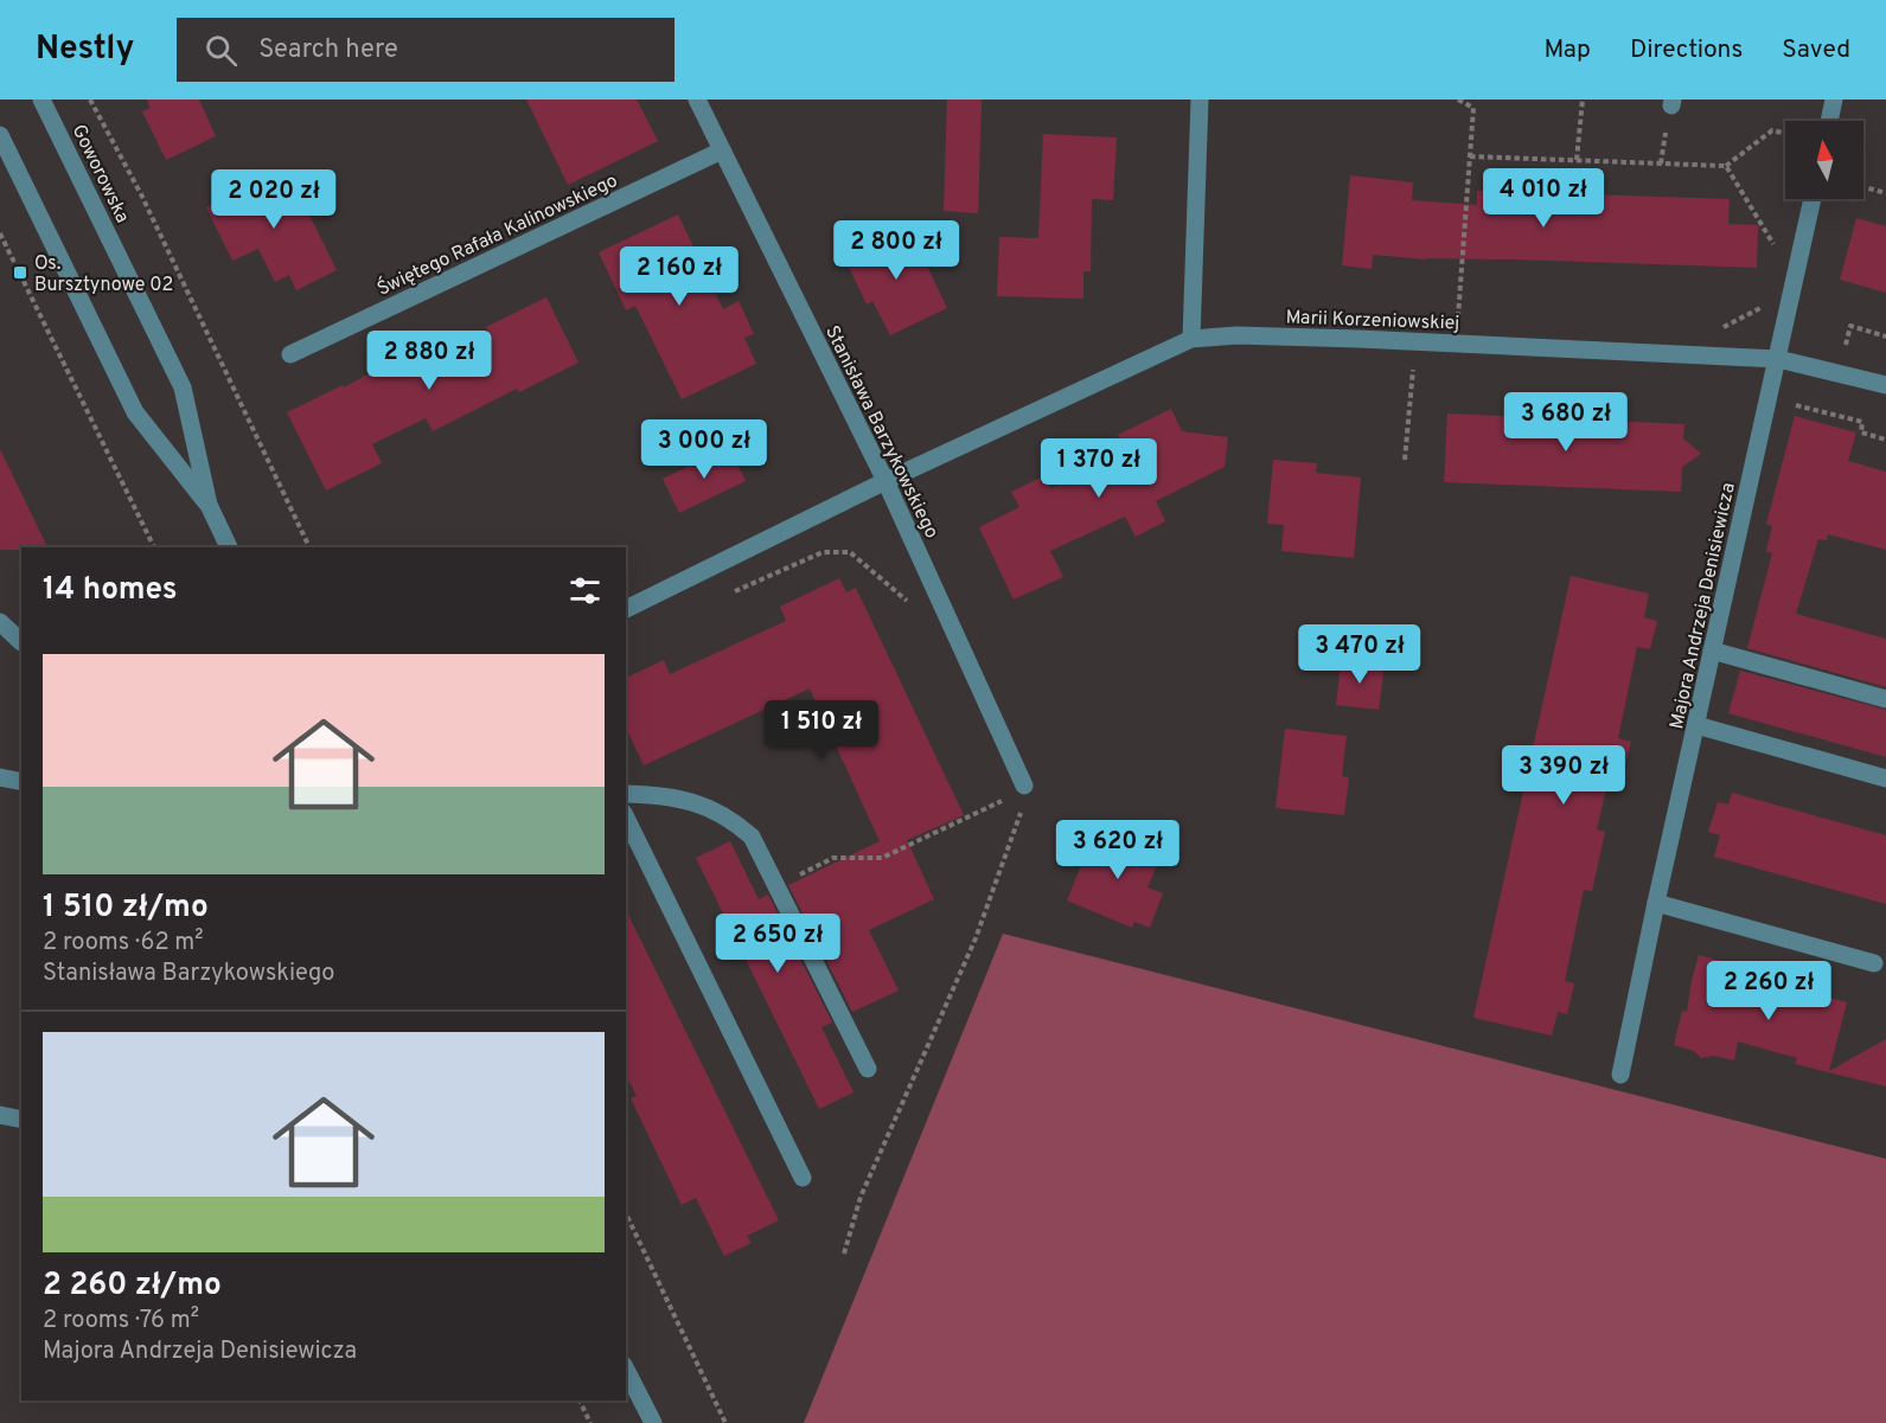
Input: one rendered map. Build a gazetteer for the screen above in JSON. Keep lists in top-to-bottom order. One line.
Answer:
{"streets":{"street":["Goworowska","Świętego Rafała Kalinowskiego","Marii Korzeniowskiej","Stanisława Barzykowskiego","Majora Andrzeja Denisiewicza"]},"crossings":[["Świętego Rafała Kalinowskiego","Stanisława Barzykowskiego"],["Marii Korzeniowskiej","Stanisława Barzykowskiego"],["Marii Korzeniowskiej","Majora Andrzeja Denisiewicza"]],"places":{"transit":["Os. Bursztynowe 02"]},"north":"top","page":{"header":"Nestly","search":"Search here","nav":["Map","Directions","Saved"],"price":["4 010 zł","2 020 zł","2 800 zł","2 160 zł","2 880 zł","3 680 zł","3 000 zł","1 370 zł","3 470 zł","1 510 zł","3 390 zł","3 620 zł","2 650 zł","2 260 zł"],"heading":"14 homes","list":[{"name":"1 510 zł/mo","note":"2 rooms · 62 m² · Stanisława Barzykowskiego"},{"name":"2 260 zł/mo","note":"2 rooms · 76 m² · Majora Andrzeja Denisiewicza"}]}}
